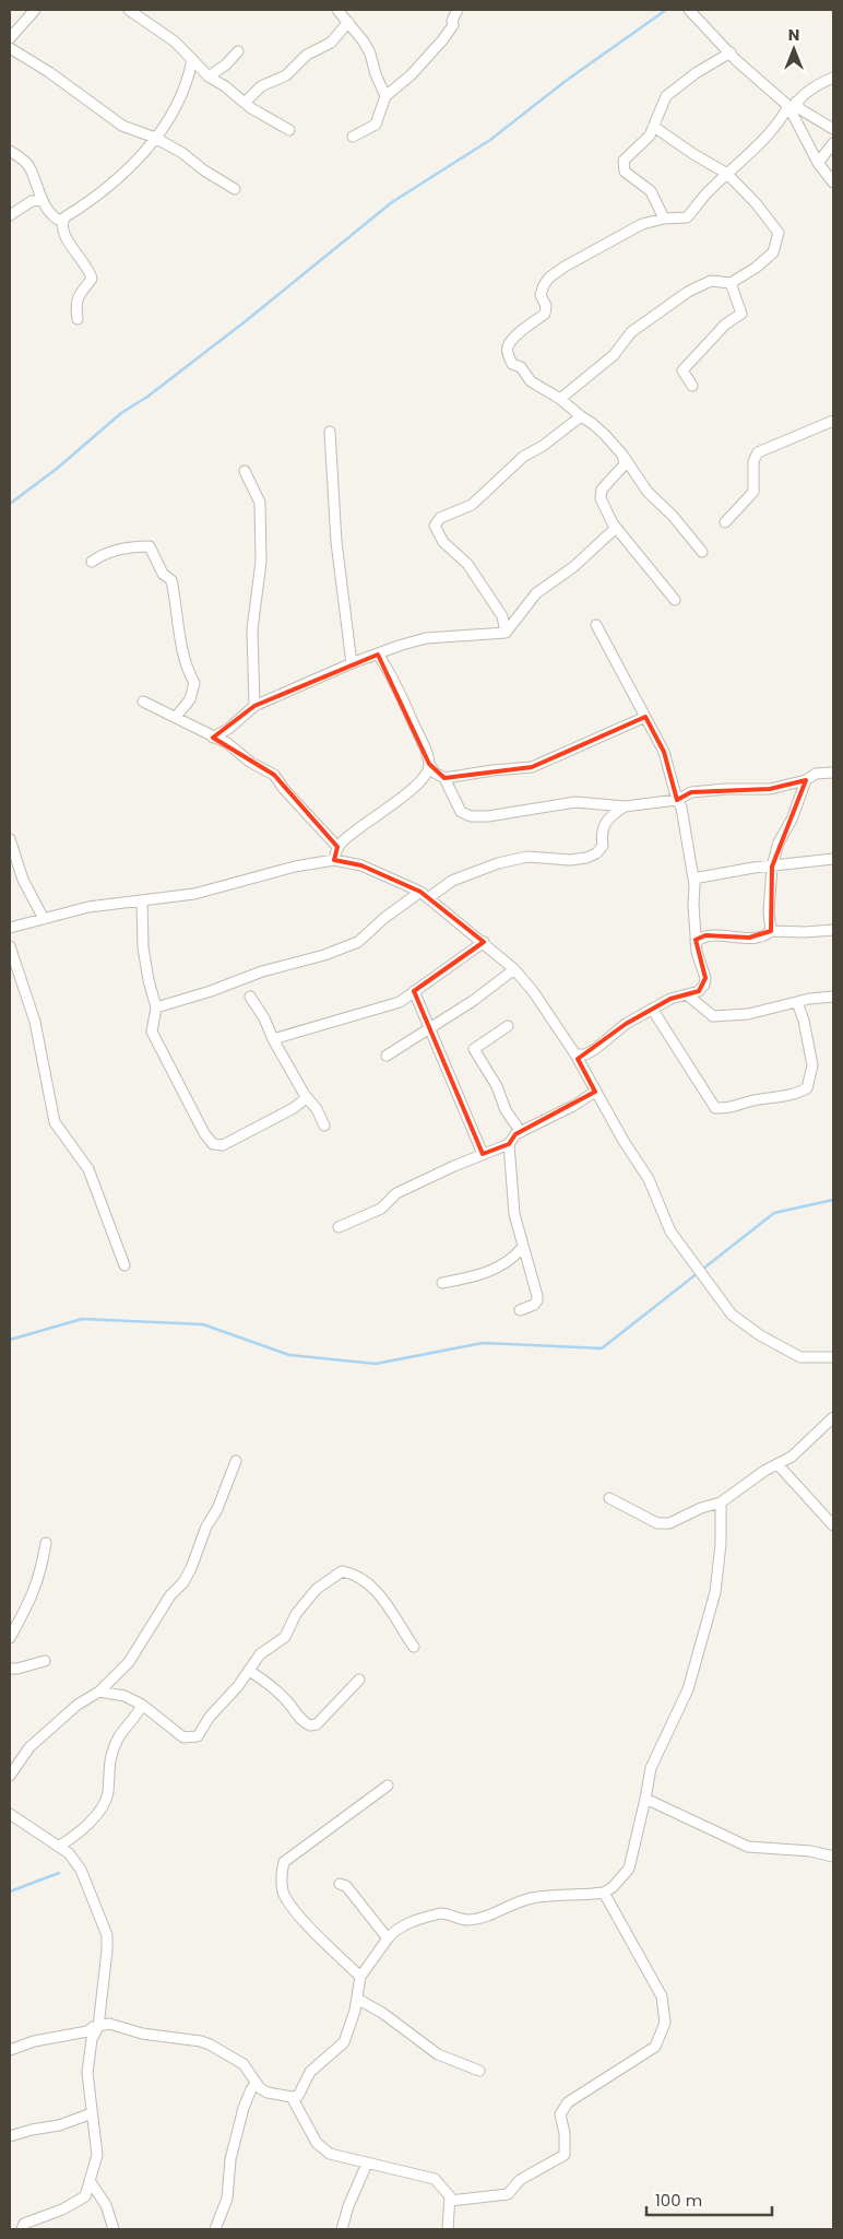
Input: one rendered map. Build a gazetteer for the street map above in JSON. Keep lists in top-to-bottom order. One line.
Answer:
{"scale_bar":"100 m","north":"top"}
